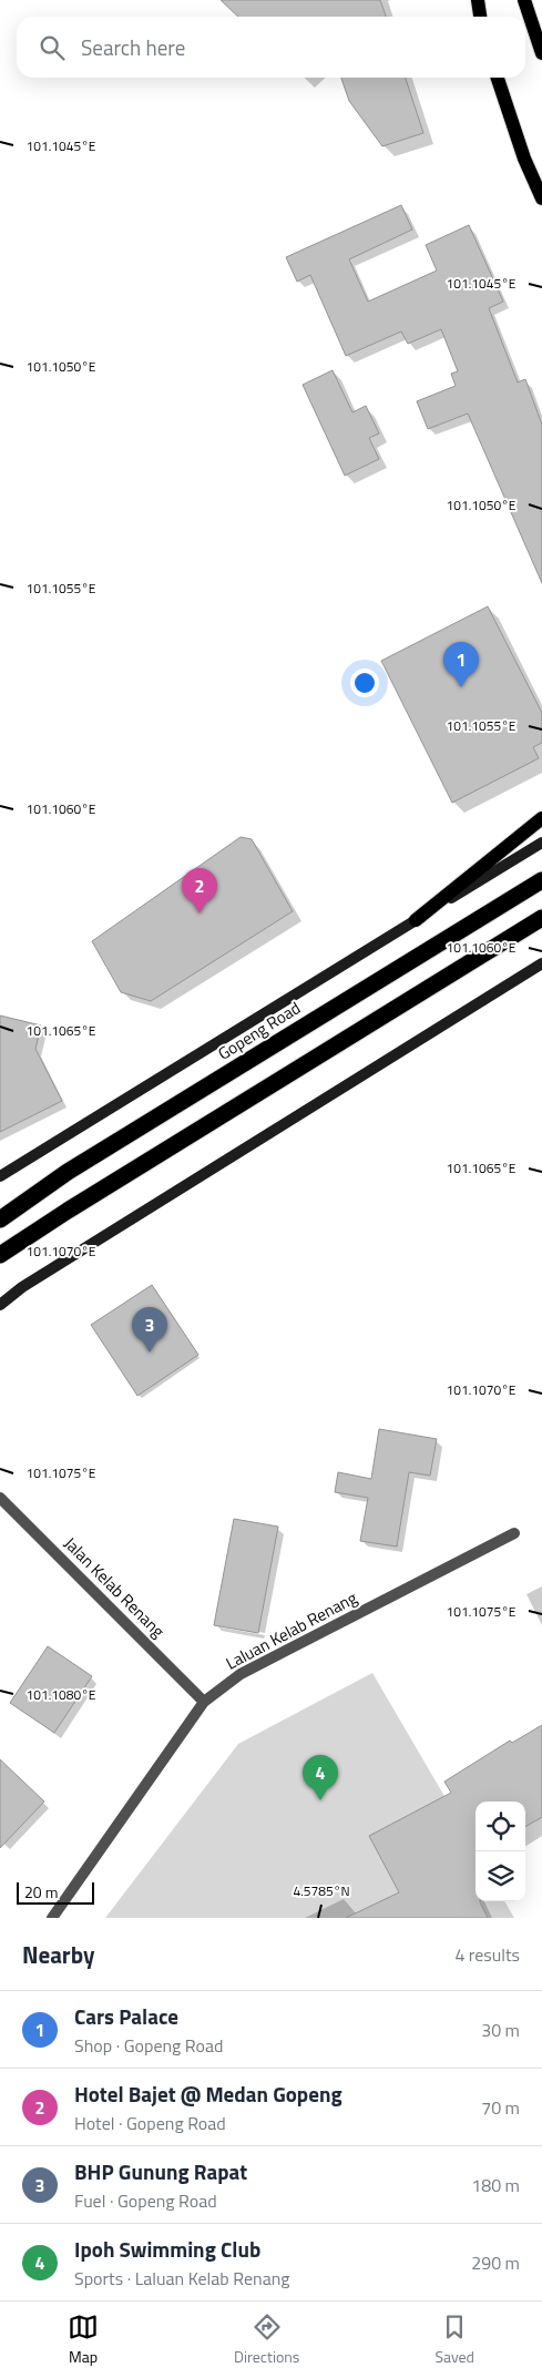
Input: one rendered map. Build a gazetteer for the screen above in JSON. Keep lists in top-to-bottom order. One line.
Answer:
{"streets":{"highway":["Gopeng Road"],"street":["Jalan Kelab Renang","Laluan Kelab Renang"]},"crossings":[["Jalan Kelab Renang","Laluan Kelab Renang"]],"scale_bar":"20 m","page":{"search":"Search here","pins":["1","2","3","4"],"scale":"20 m","heading":["Nearby","4 results"],"list":[{"mark":"1","name":"Cars Palace","note":"Shop · Gopeng Road","value":"30 m"},{"mark":"2","name":"Hotel Bajet @ Medan Gopeng","note":"Hotel · Gopeng Road","value":"70 m"},{"mark":"3","name":"BHP Gunung Rapat","note":"Fuel · Gopeng Road","value":"180 m"},{"mark":"4","name":"Ipoh Swimming Club","note":"Sports · Laluan Kelab Renang","value":"290 m"}],"nav":["Map","Directions","Saved"]},"coordinates":["101.1045°E","101.1050°E","101.1055°E","101.1060°E","101.1065°E","101.1070°E","101.1075°E","101.1080°E","4.5785°N"]}
